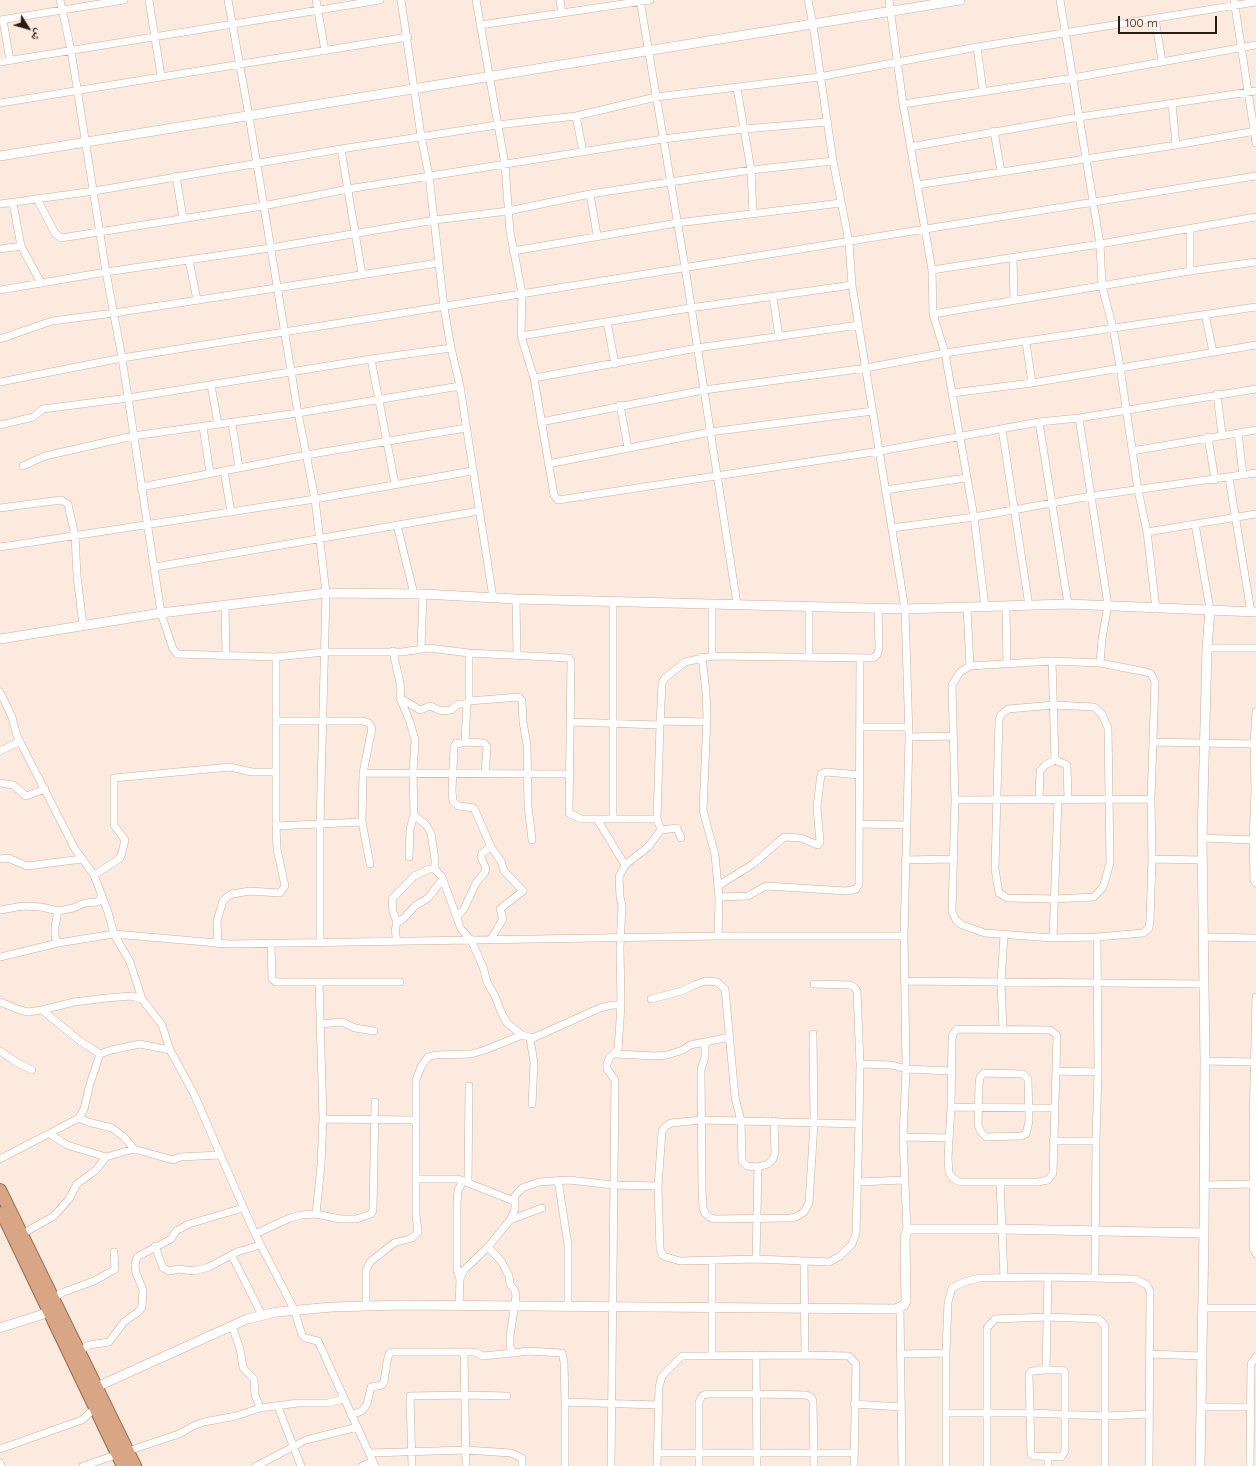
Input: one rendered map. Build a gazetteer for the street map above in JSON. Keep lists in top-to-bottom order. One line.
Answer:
{"scale_bar":"100 m","north":"bottom right"}
